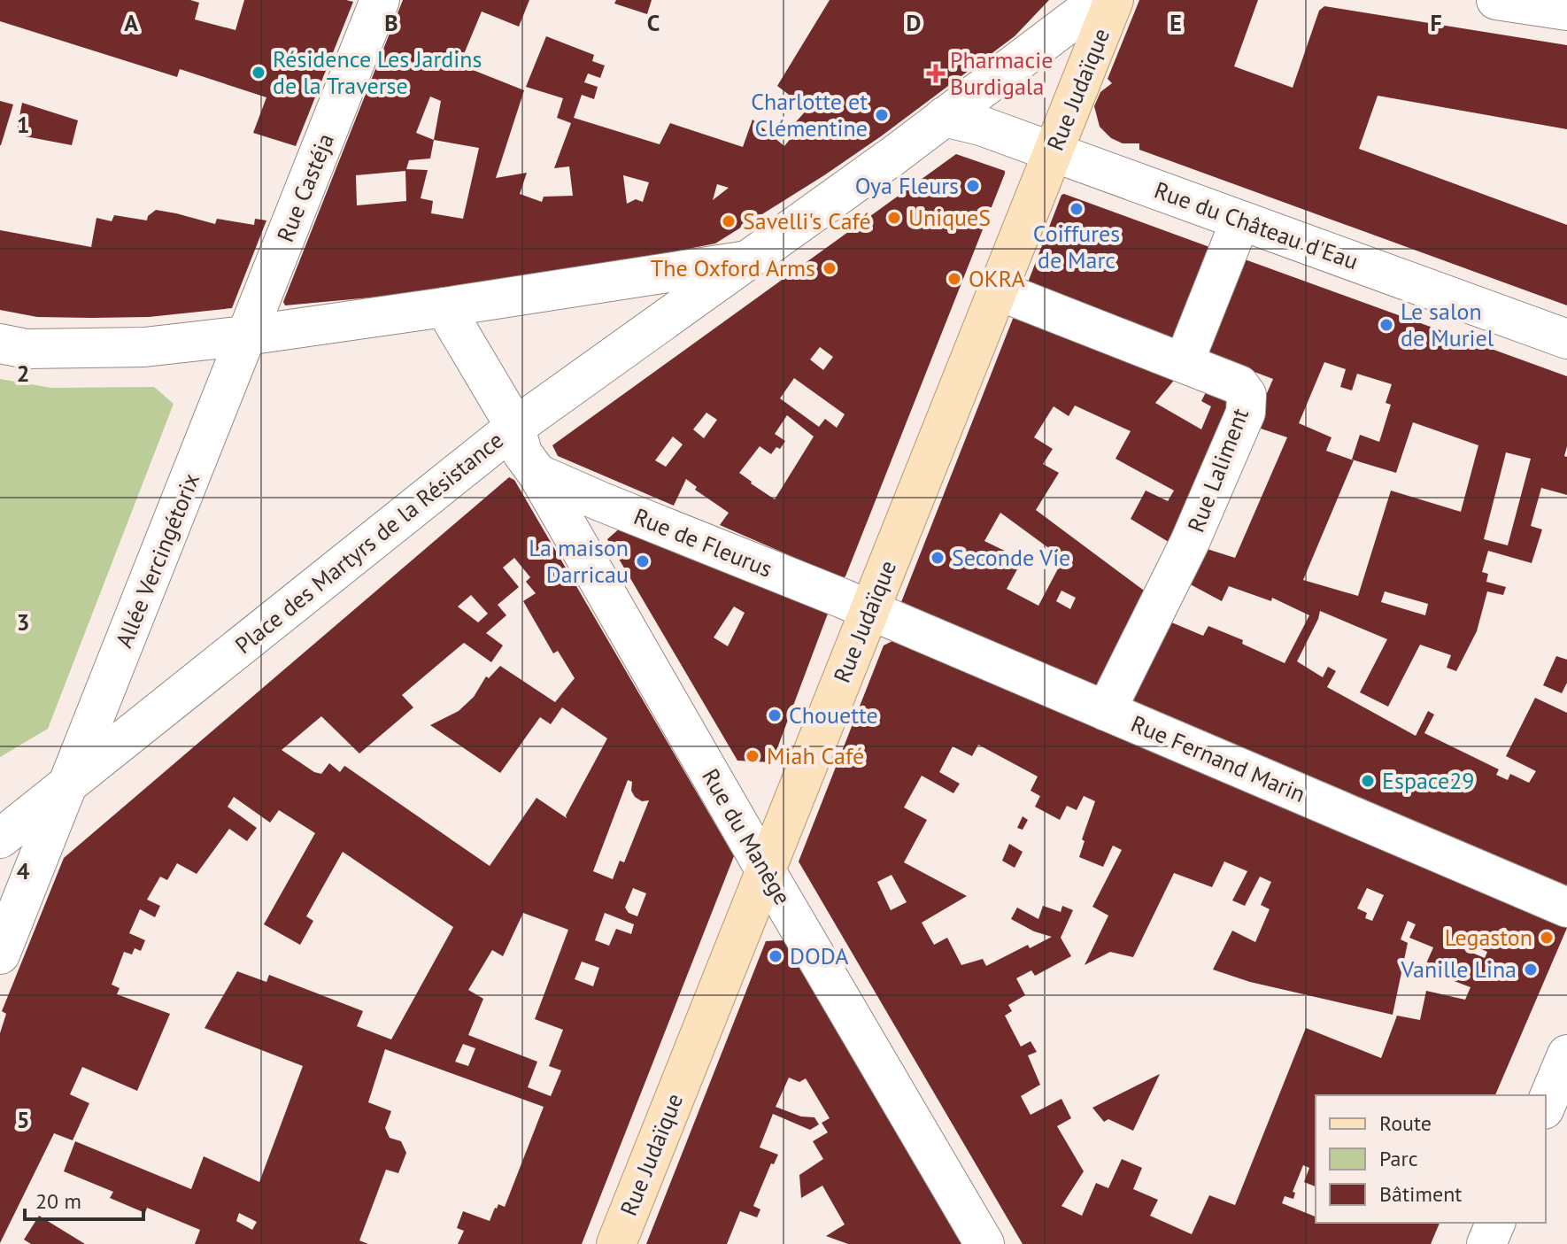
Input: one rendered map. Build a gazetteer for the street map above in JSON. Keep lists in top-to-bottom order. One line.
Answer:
{"streets":{"main road":["Rue Judaïque"],"street":["Rue Castéja","Rue du Château d'Eau","Rue Laliment","Place des Martyrs de la Résistance","Rue de Fleurus","Allée Vercingétorix","Rue Fernand Marin","Rue du Manège"]},"crossings":[["Rue Judaïque","Rue du Château d'Eau"],["Rue Judaïque","Rue Laliment"],["Rue Judaïque","Rue de Fleurus"],["Rue Judaïque","Rue Fernand Marin"],["Rue Judaïque","Rue du Manège"],["Rue Castéja","Place des Martyrs de la Résistance"],["Rue Castéja","Allée Vercingétorix"],["Rue du Château d'Eau","Place des Martyrs de la Résistance"],["Rue Laliment","Rue Fernand Marin"],["Place des Martyrs de la Résistance","Allée Vercingétorix"],["Place des Martyrs de la Résistance","Rue du Manège"],["Rue de Fleurus","Rue Fernand Marin"],["Rue de Fleurus","Rue du Manège"]],"places":{"other":["Résidence Les Jardins de la Traverse","Charlotte et Clémentine","Oya Fleurs","Coiffures de Marc","UniqueS","Savelli's Café","The Oxford Arms","OKRA","Le salon de Muriel","Seconde Vie","La maison Darricau","Chouette","Miah Café","Espace29","Legaston","DODA","Vanille Lina"],"health":["Pharmacie Burdigala"]},"legend":["Route","Parc","Bâtiment"],"scale_bar":"20 m","grid":{"columns":["A","B","C","D","E","F"],"rows":["1","2","3","4","5"]}}
